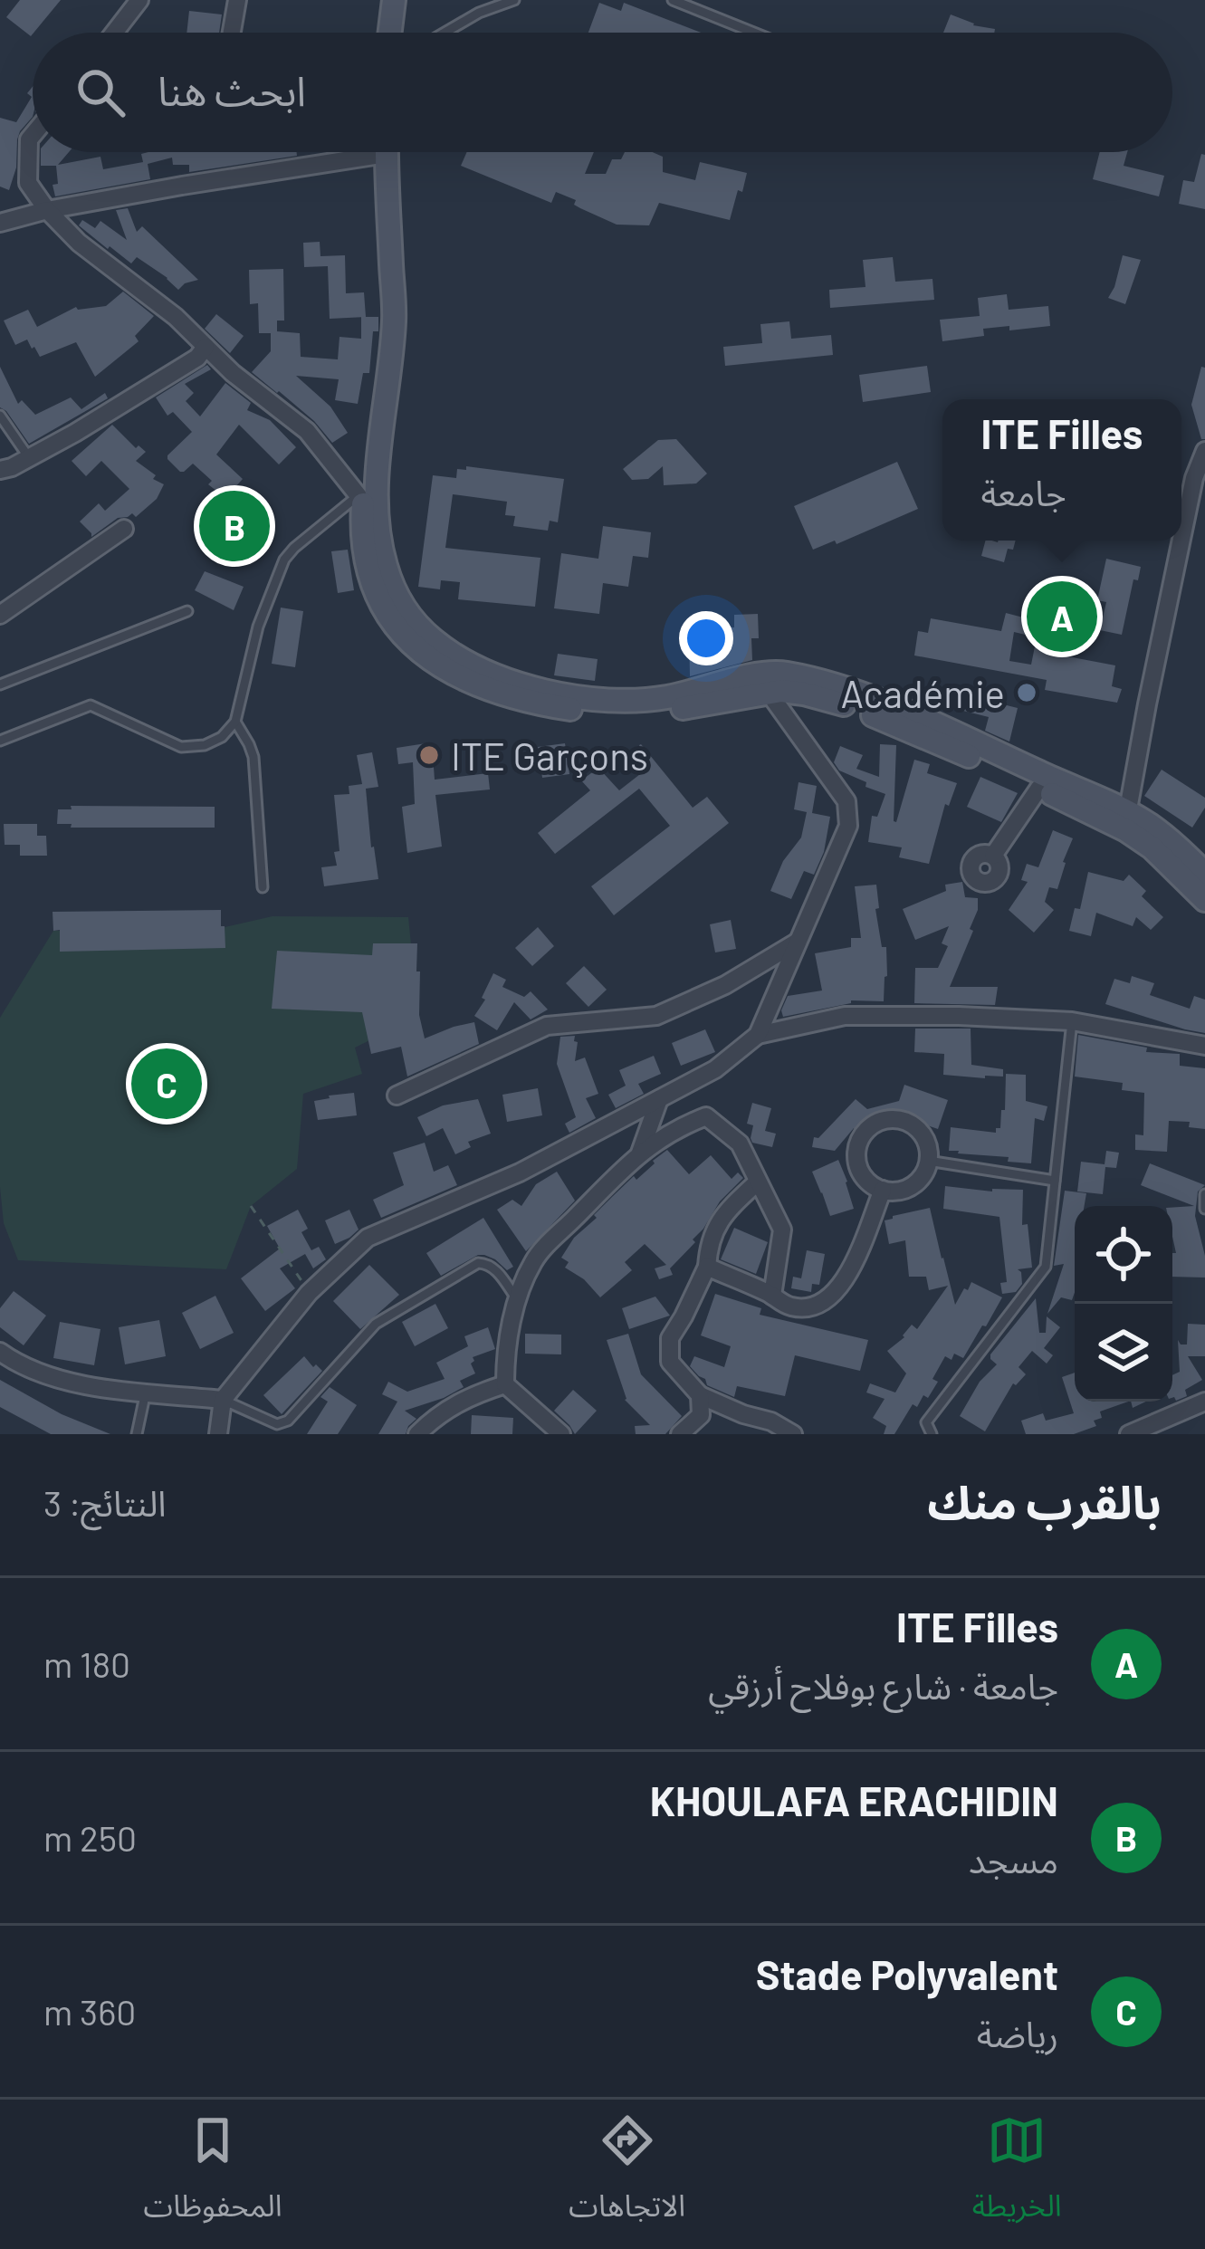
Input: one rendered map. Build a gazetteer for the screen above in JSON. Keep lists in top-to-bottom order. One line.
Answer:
{"places":["Académie","ITE Garçons"],"page":{"search":"ابحث هنا","popup":["ITE Filles","جامعة"],"pins":["B","A","C"],"heading":["بالقرب منك","النتائج: 3"],"list":[{"mark":"A","name":"ITE Filles","note":"جامعة · شارع بوفلاح أرزقي","value":"180 m"},{"mark":"B","name":"KHOULAFA ERACHIDIN","note":"مسجد","value":"250 m"},{"mark":"C","name":"Stade Polyvalent","note":"رياضة","value":"360 m"}],"nav":["الخريطة","الاتجاهات","المحفوظات"]}}
